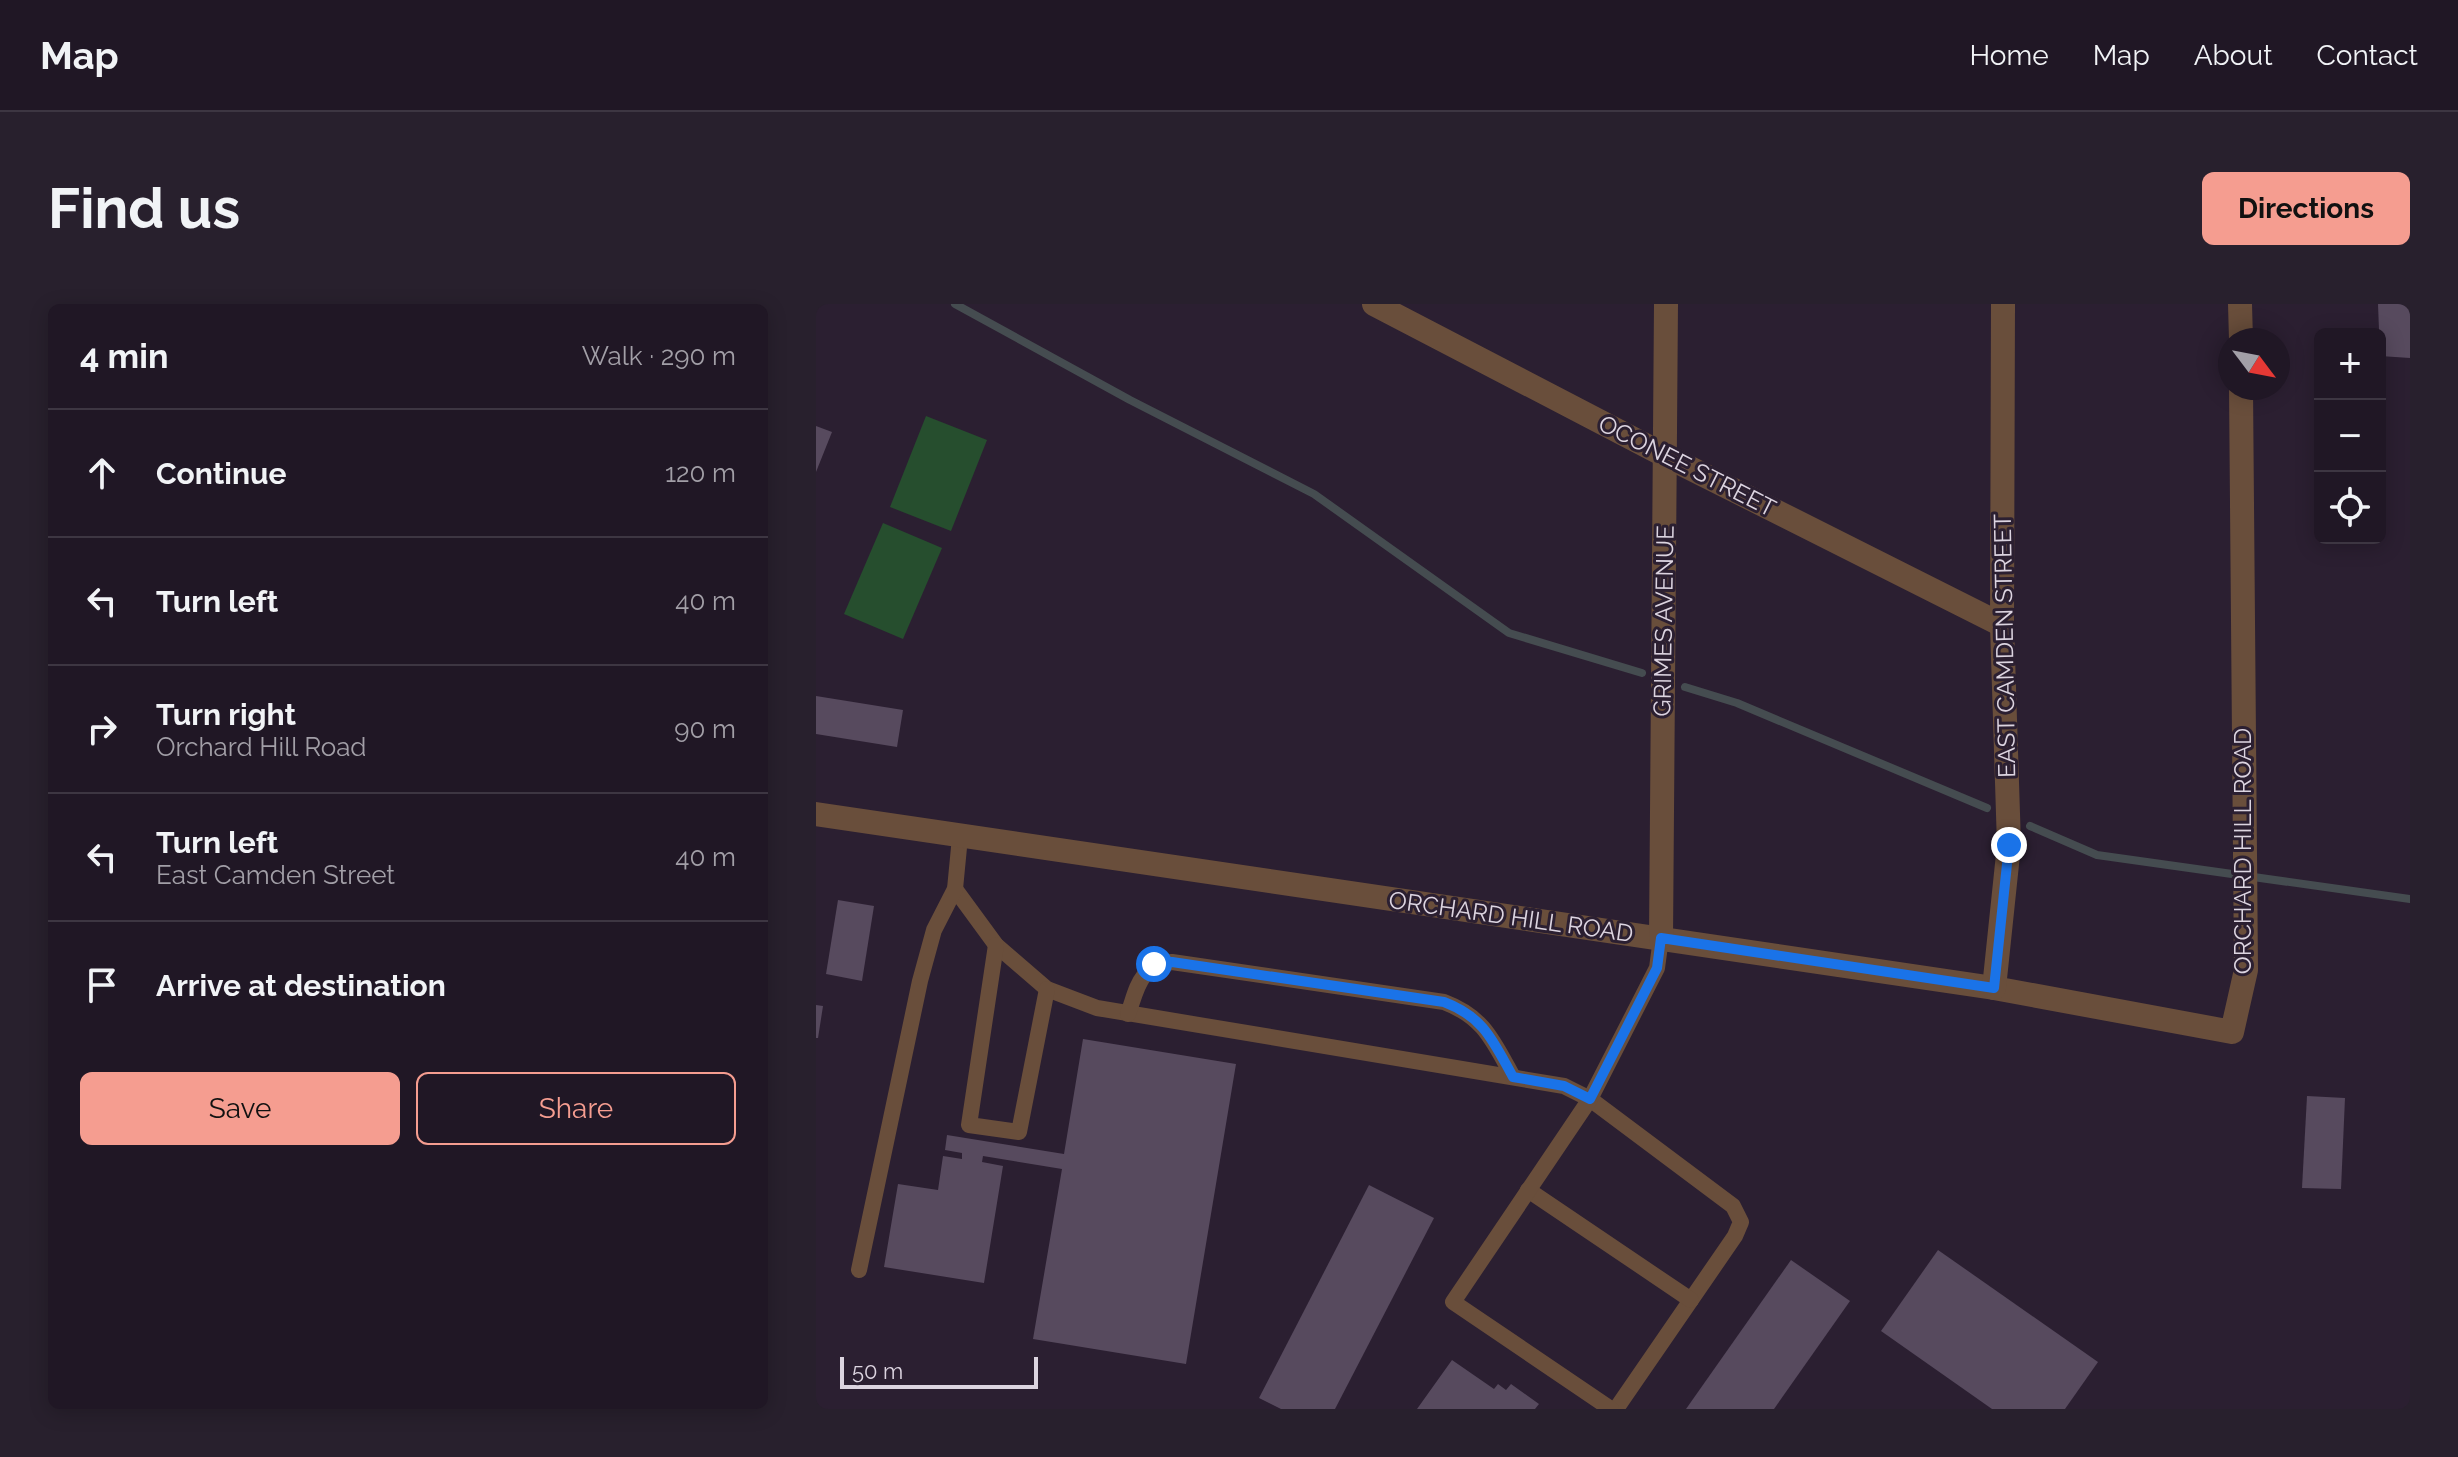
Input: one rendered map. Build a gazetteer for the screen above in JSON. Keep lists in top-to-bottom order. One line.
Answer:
{"streets":{"street":["OCONEE STREET","GRIMES AVENUE","EAST CAMDEN STREET","ORCHARD HILL ROAD"]},"crossings":[["OCONEE STREET","GRIMES AVENUE"],["OCONEE STREET","EAST CAMDEN STREET"],["GRIMES AVENUE","ORCHARD HILL ROAD"],["EAST CAMDEN STREET","ORCHARD HILL ROAD"]],"scale_bar":"50 m","north":"bottom right","page":{"header":"Map","nav":["Home","Map","About","Contact"],"buttons":["Directions",["Save","Share"]],"title":"Find us","heading":["4 min","Walk · 290 m"],"map_buttons":["+","−"],"list":[["Continue","120 m"],["Turn left","40 m"],["Turn right","Orchard Hill Road","90 m"],["Turn left","East Camden Street","40 m"],"Arrive at destination"],"scale":"50 m"}}
